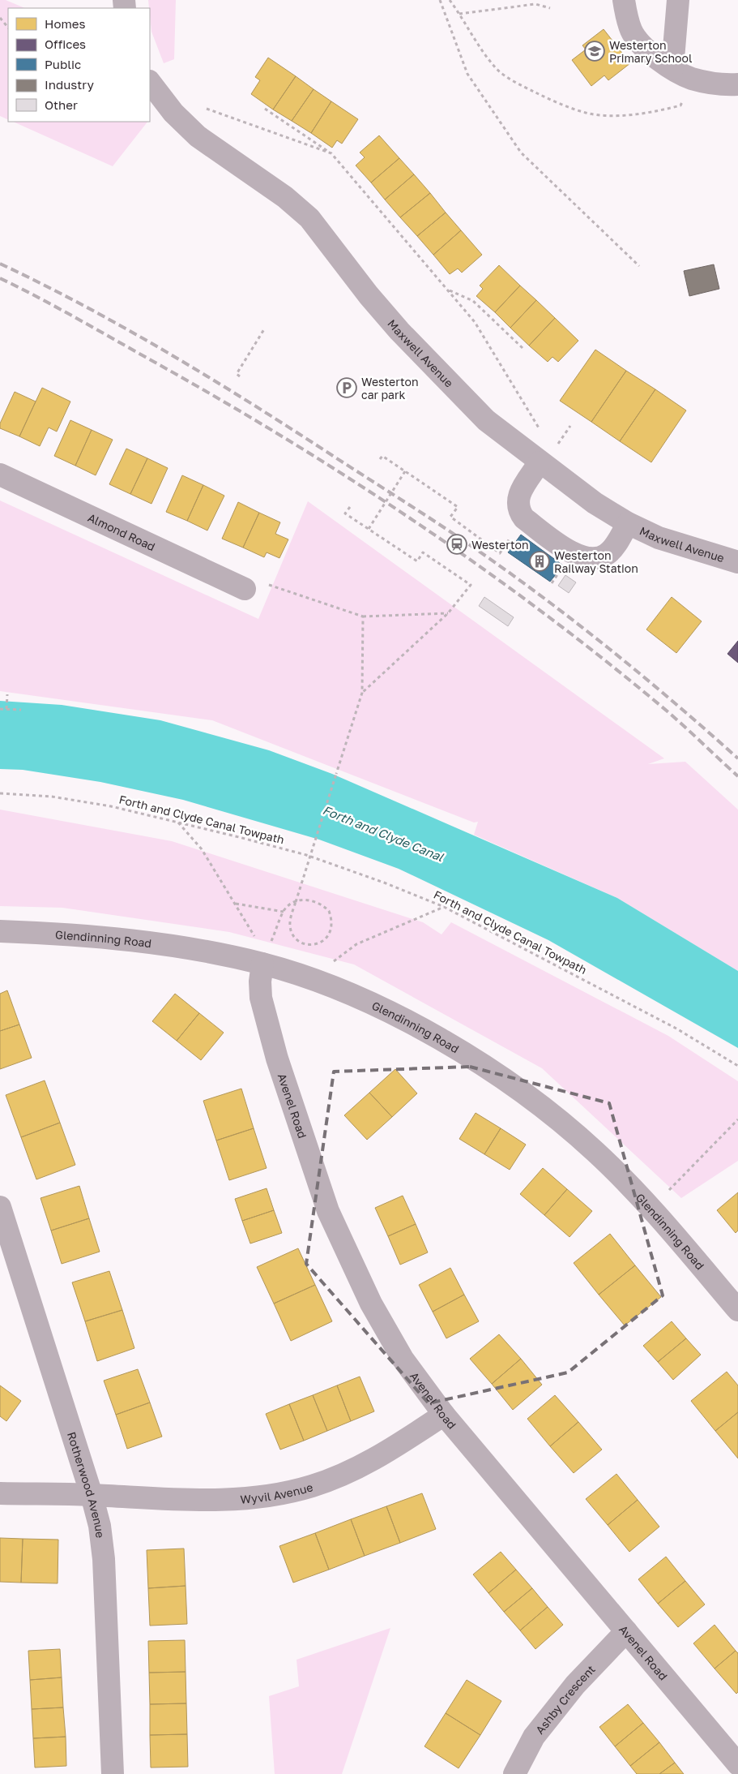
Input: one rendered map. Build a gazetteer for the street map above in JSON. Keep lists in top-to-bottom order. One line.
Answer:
{"streets":{"street":["Maxwell Avenue","Almond Road","Glendinning Road","Avenel Road","Rotherwood Avenue","Wyvil Avenue","Ashby Crescent"],"path":["Forth and Clyde Canal Towpath"]},"crossings":[["Glendinning Road","Avenel Road"],["Avenel Road","Wyvil Avenue"],["Avenel Road","Ashby Crescent"],["Rotherwood Avenue","Wyvil Avenue"]],"water":["Forth and Clyde Canal"],"places":{"school or university":["Westerton Primary School"],"parking":["Westerton car park"],"station":["Westerton"],"building":["Westerton Railway Station"]},"legend":["Homes","Offices","Public","Industry","Other"]}
